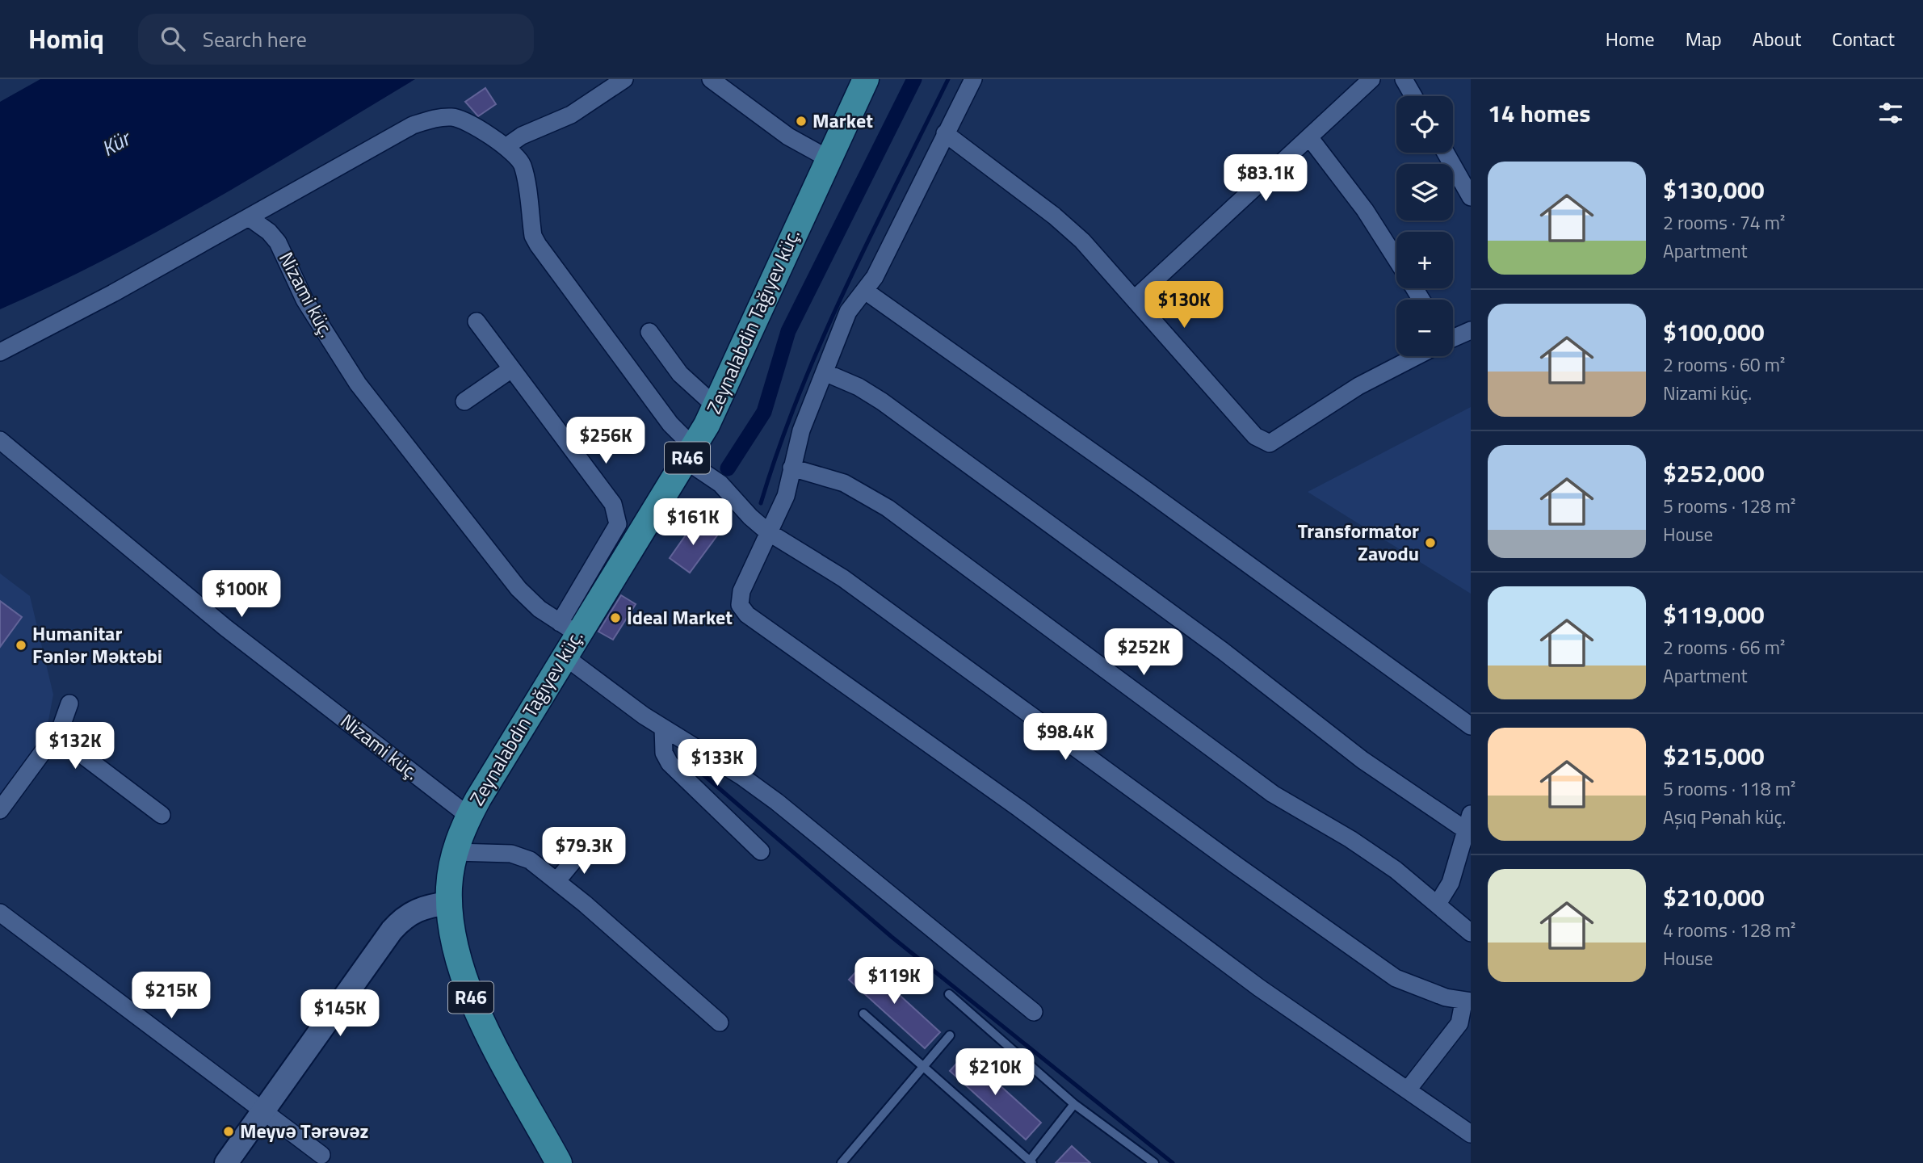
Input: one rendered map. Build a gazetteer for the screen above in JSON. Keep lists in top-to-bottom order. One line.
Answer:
{"streets":{"main road":["Zeynalabdin Tağıyev küç.","R46"],"street":["Nizami küç."]},"crossings":[["Nizami küç.","Zeynalabdin Tağıyev küç."],["Nizami küç.","R46"],["Zeynalabdin Tağıyev küç.","R46"]],"water":["Kür"],"places":["Market","Transformator Zavodu","İdeal Market","Humanitar Fənlər Məktəbi","Meyvə Tərəvəz"],"page":{"header":"Homiq","search":"Search here","nav":["Home","Map","About","Contact"],"heading":"14 homes","map_buttons":["+","−"],"list":[{"name":"$130,000","note":"2 rooms · 74 m² · Apartment"},{"name":"$100,000","note":"2 rooms · 60 m² · Nizami küç."},{"name":"$252,000","note":"5 rooms · 128 m² · House"},{"name":"$119,000","note":"2 rooms · 66 m² · Apartment"},{"name":"$215,000","note":"5 rooms · 118 m² · Aşıq Pənah küç."},{"name":"$210,000","note":"4 rooms · 128 m² · House"}],"price":["$83.1K","$130K","$256K","$161K","$100K","$252K","$98.4K","$132K","$133K","$79.3K","$119K","$215K","$145K","$210K"]}}
